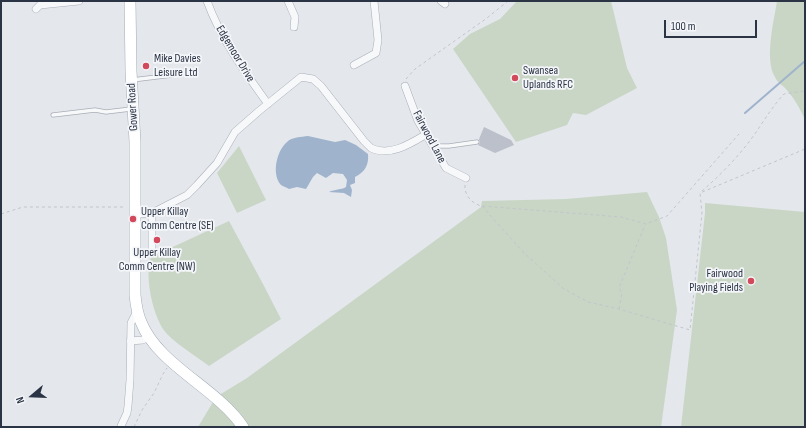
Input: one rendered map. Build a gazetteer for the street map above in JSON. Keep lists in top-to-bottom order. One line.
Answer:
{"streets":{"main road":["Gower Road"],"street":["Edgemoor Drive","Fairwood Lane"]},"places":["Mike Davies Leisure Ltd","Swansea Uplands RFC","Upper Killay Comm Centre (SE)","Upper Killay Comm Centre (NW)","Fairwood Playing Fields"],"scale_bar":"100 m","north":"left"}
